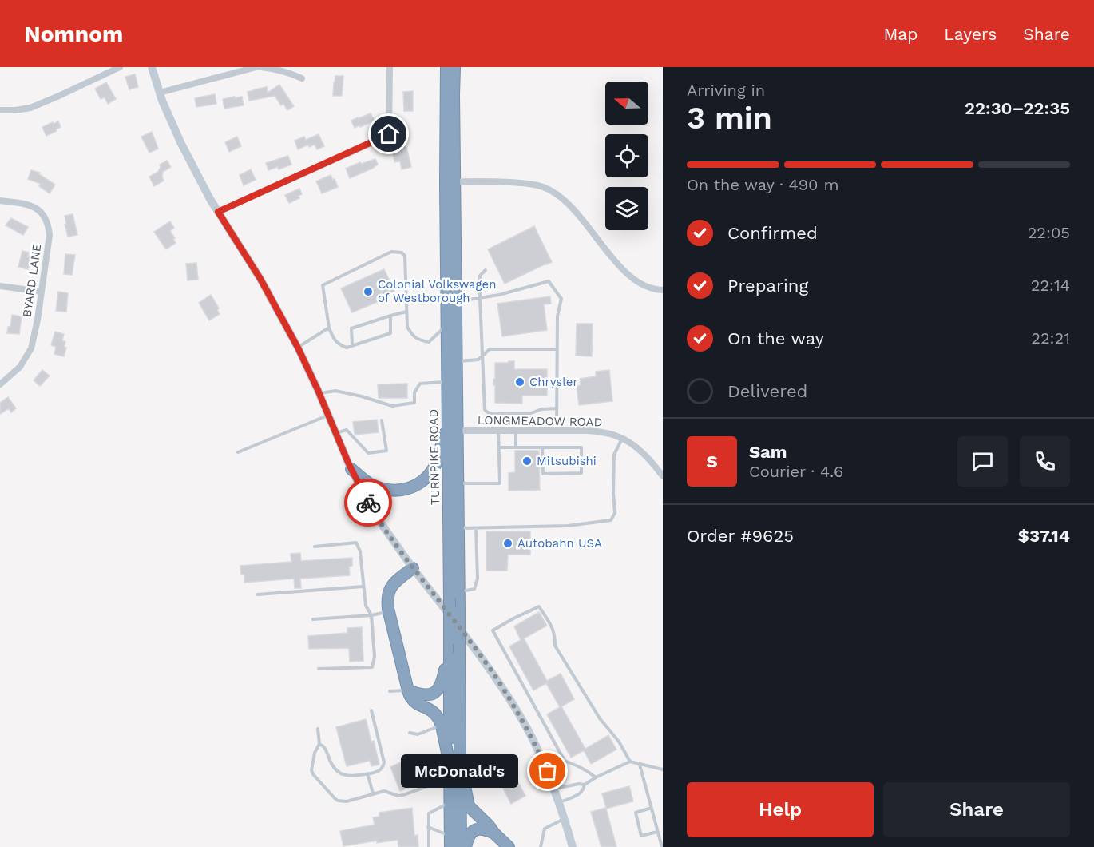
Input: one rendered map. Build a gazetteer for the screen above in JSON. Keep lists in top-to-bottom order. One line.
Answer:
{"streets":{"highway":["TURNPIKE ROAD"],"street":["BYARD LANE","LONGMEADOW ROAD"]},"crossings":[["LONGMEADOW ROAD","TURNPIKE ROAD"]],"places":["Colonial Volkswagen of Westborough","Chrysler","Mitsubishi","Autobahn USA","McDonald's"],"north":"left","page":{"header":"Nomnom","nav":["Map","Layers","Share"],"heading":["3 min","Arriving in","22:30–22:35"],"panel":["Sam","Courier · 4.6","Order #9625","$37.14"],"bar":"On the way · 490 m","list":[["Confirmed","22:05"],["Preparing","22:14"],["On the way","22:21"],"Delivered"],"round":"S","bubble":"McDonald's","buttons":["Help","Share"]}}
